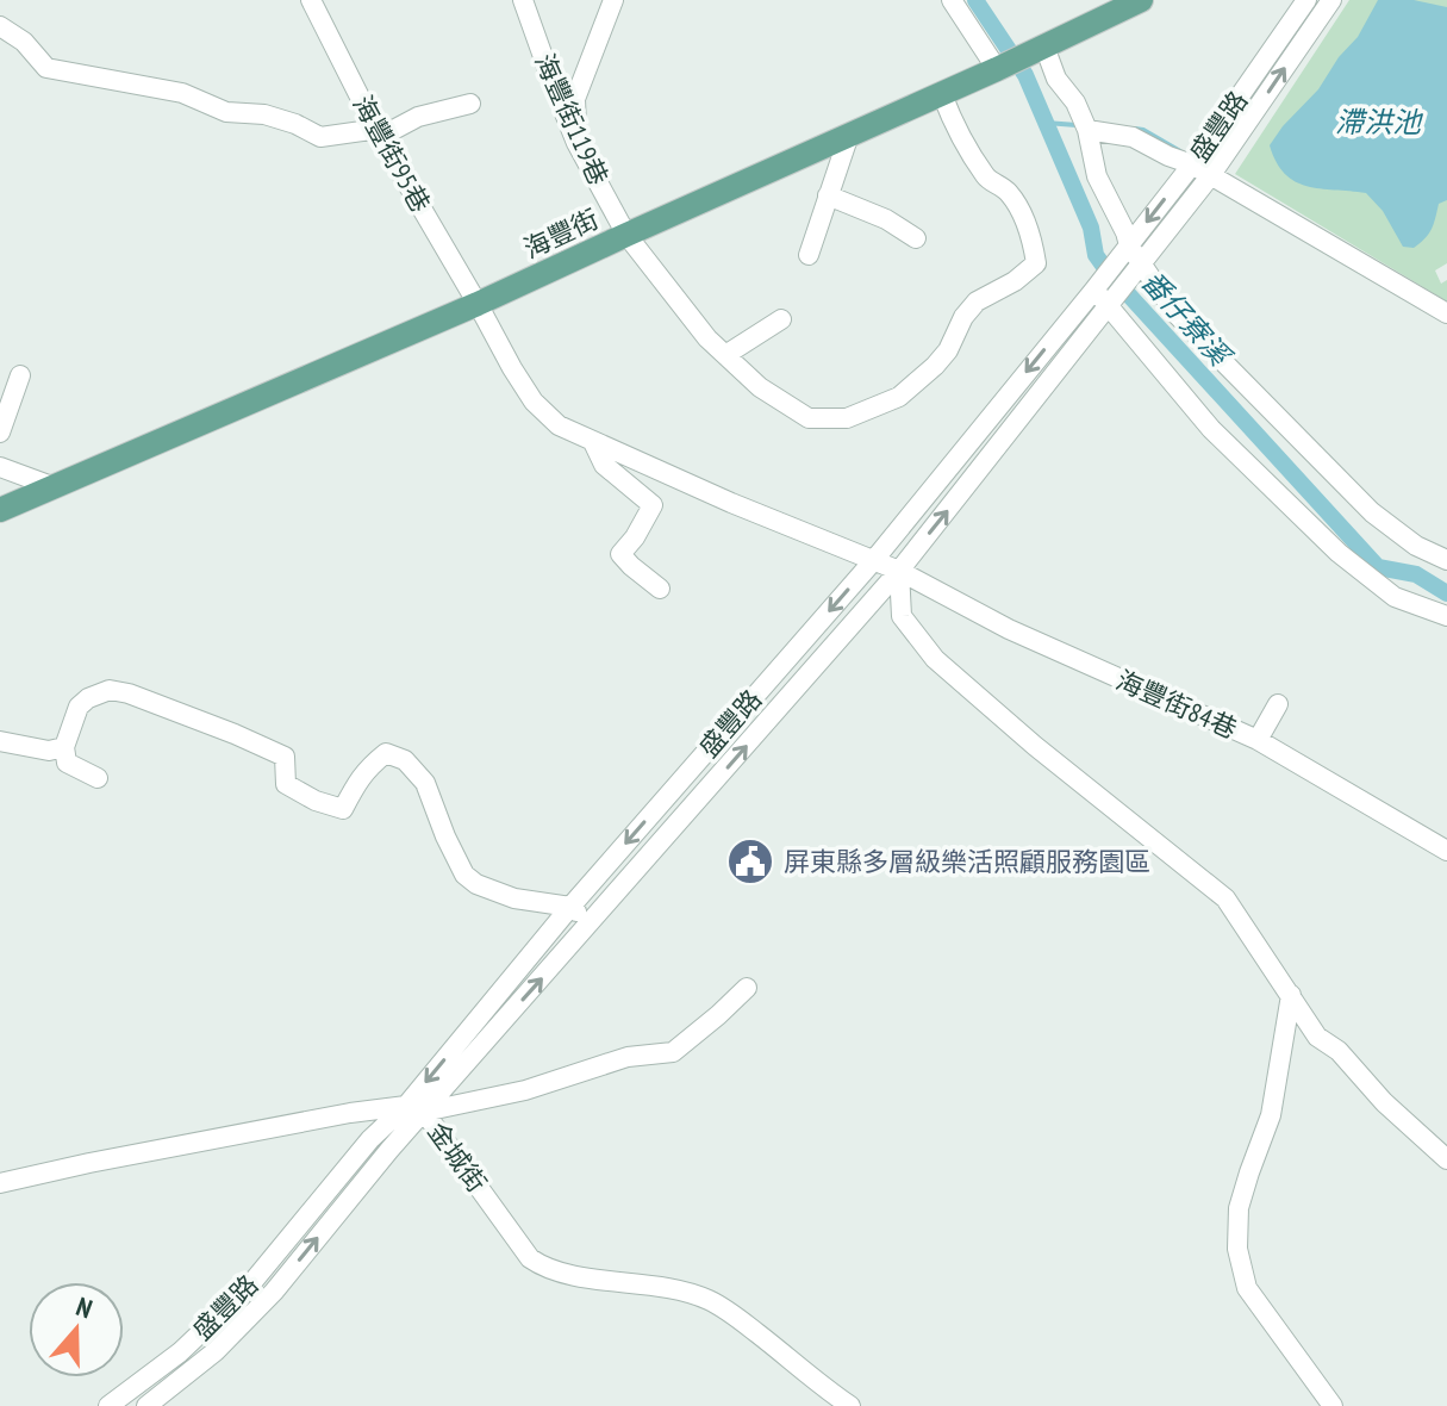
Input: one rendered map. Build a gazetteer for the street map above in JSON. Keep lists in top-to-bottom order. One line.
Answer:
{"streets":{"main road":["海豐街"],"street":["海豐街119巷","盛豐路","海豐街95巷","海豐街84巷","金城街"]},"crossings":[["海豐街119巷","海豐街"],["盛豐路","海豐街84巷"],["盛豐路","金城街"],["海豐街95巷","海豐街"],["海豐街95巷","海豐街84巷"],["海豐街","海豐街84巷"]],"water":["滯洪池","番仔寮溪"],"places":{"public building":["屏東縣多層級樂活照顧服務園區"]},"north":"top"}
